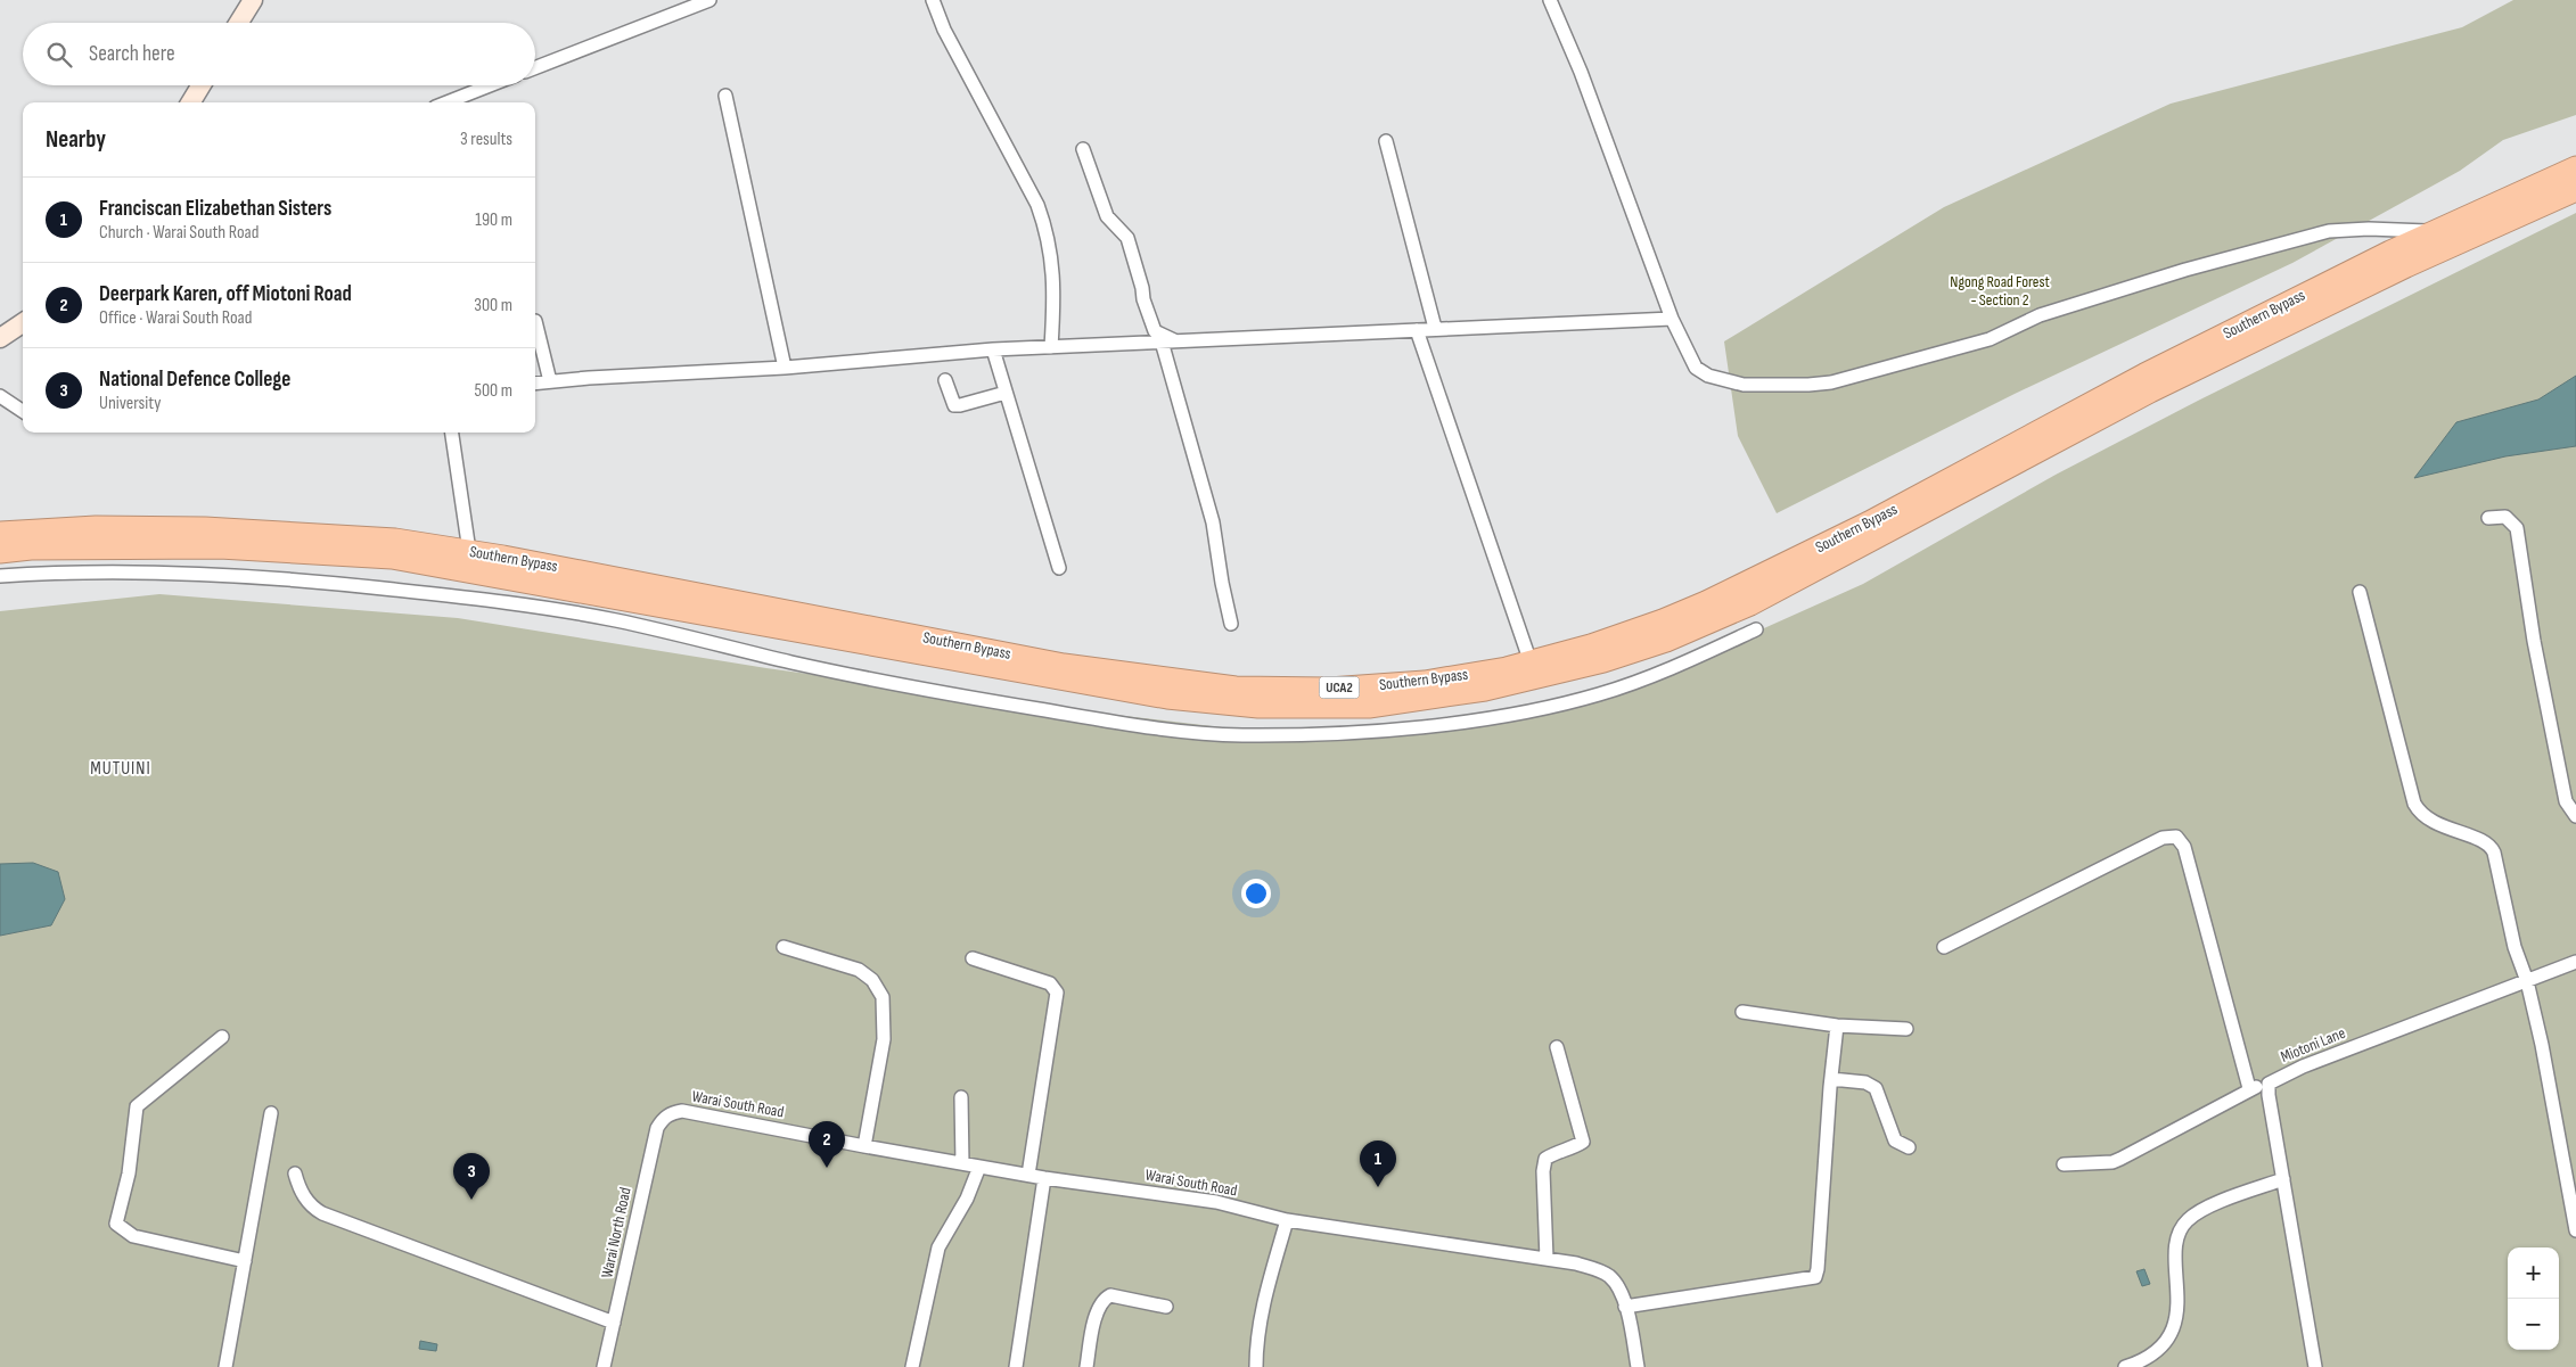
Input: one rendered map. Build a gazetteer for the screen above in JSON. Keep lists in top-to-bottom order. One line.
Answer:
{"streets":{"highway":["Southern Bypass","UCA2"],"street":["Miotoni Lane","Warai South Road","Warai North Road"]},"crossings":[["Warai South Road","Warai North Road"]],"districts":["MUTUINI"],"parks":["Ngong Road Forest - Section 2"],"page":{"search":"Search here","heading":["Nearby","3 results"],"list":[{"mark":"1","name":"Franciscan Elizabethan Sisters","note":"Church · Warai South Road","value":"190 m"},{"mark":"2","name":"Deerpark Karen, off Miotoni Road","note":"Office · Warai South Road","value":"300 m"},{"mark":"3","name":"National Defence College","note":"University","value":"500 m"}],"pins":["2","1","3"],"map_buttons":["+","−"]}}
